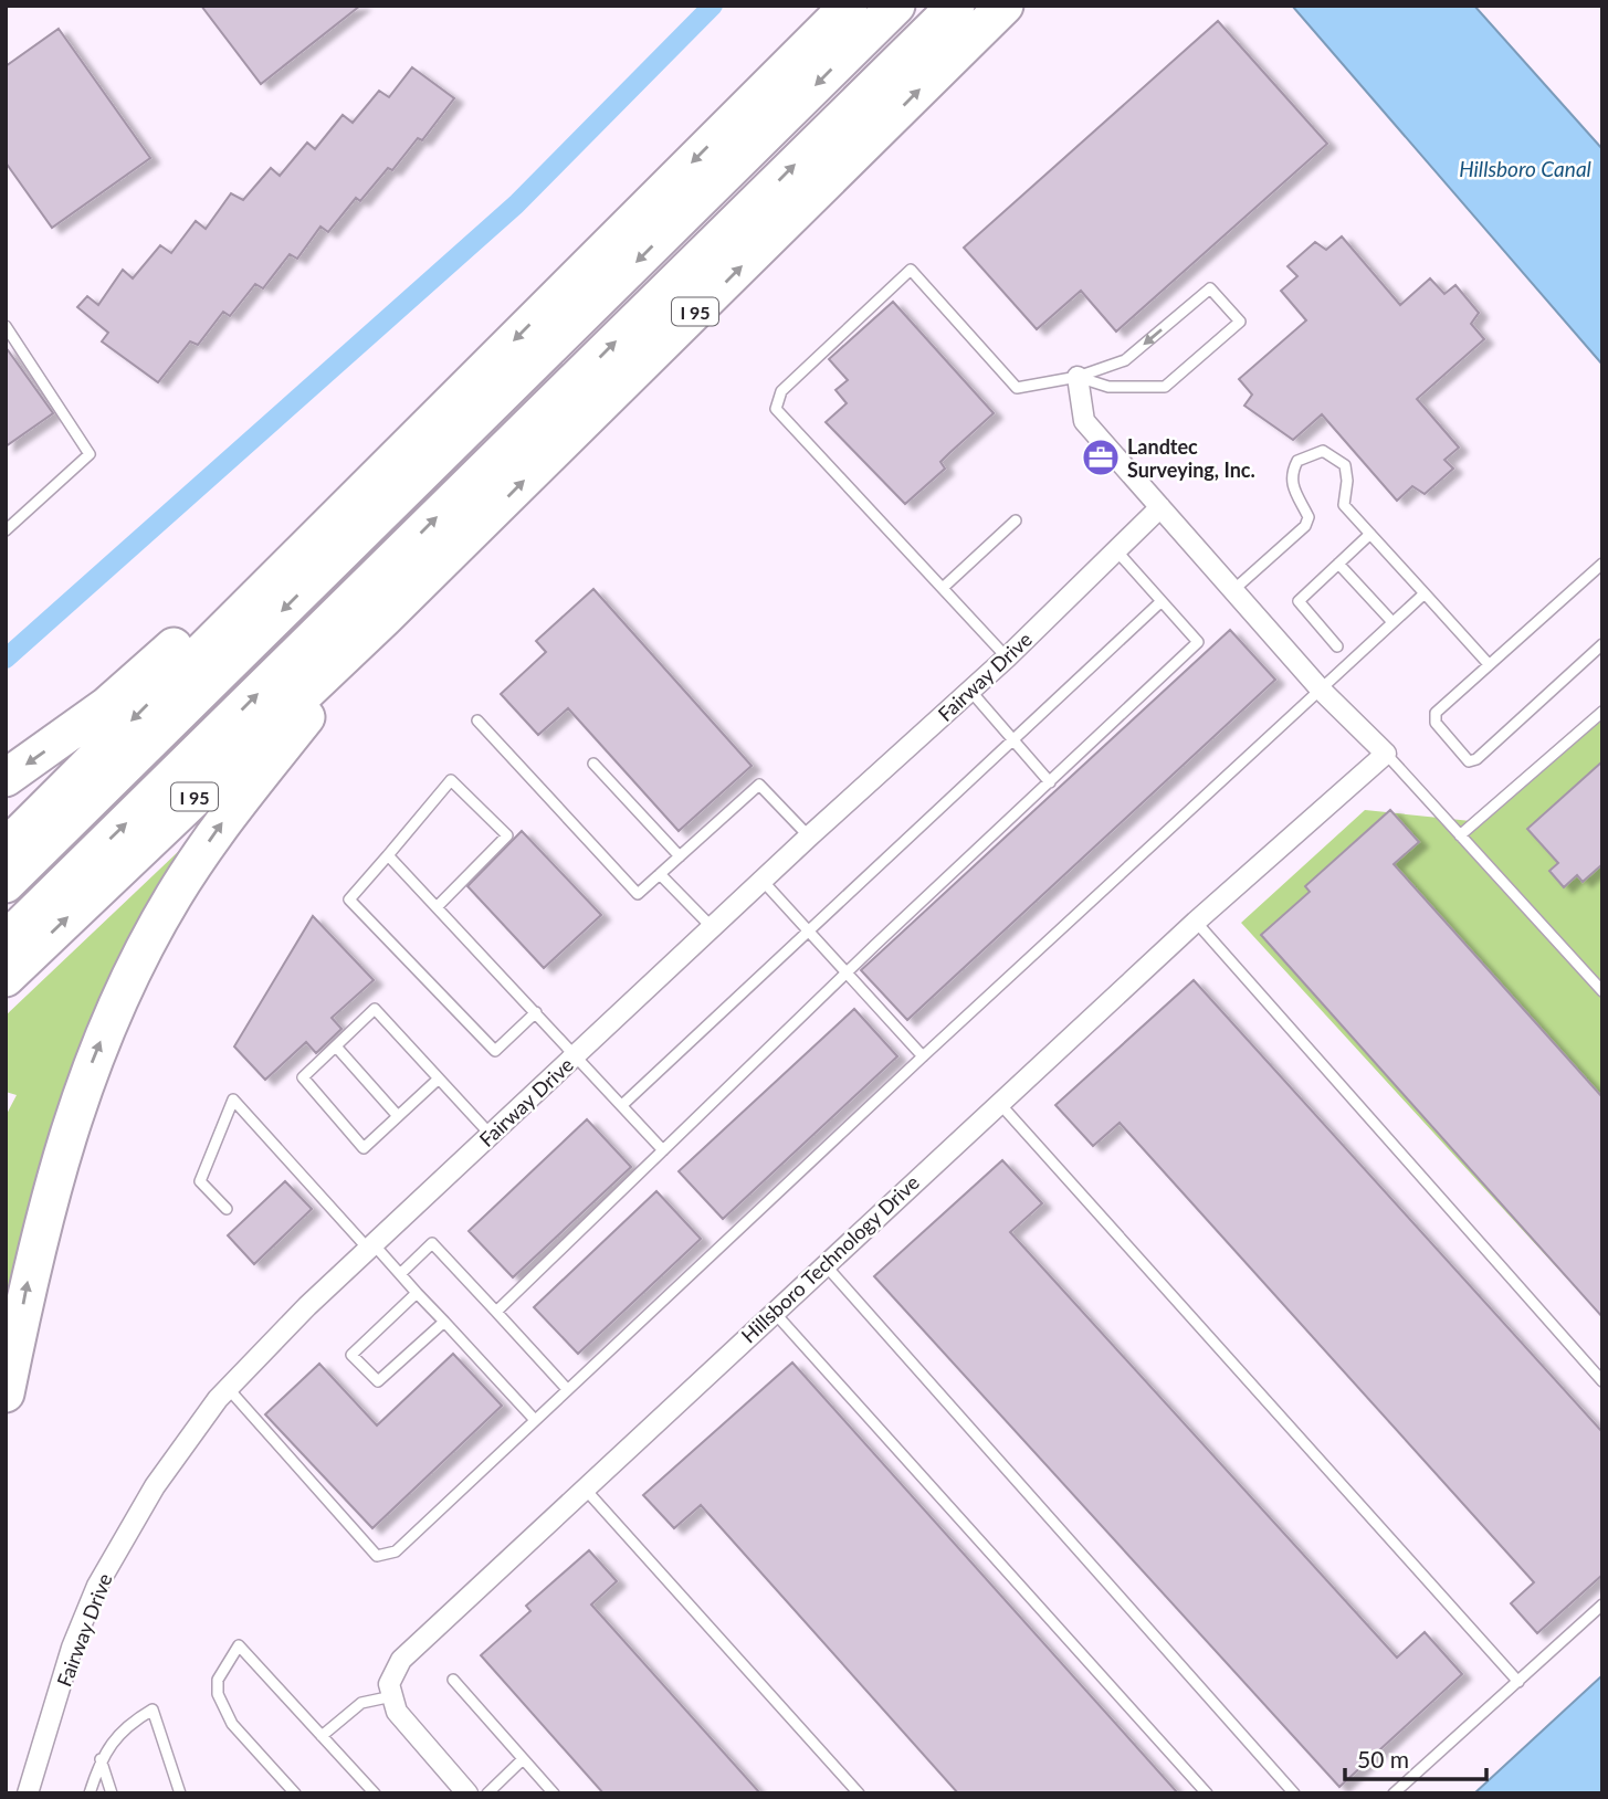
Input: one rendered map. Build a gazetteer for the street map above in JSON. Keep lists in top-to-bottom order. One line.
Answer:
{"streets":{"highway":["I 95"],"street":["Fairway Drive","Hillsboro Technology Drive"]},"water":["Hillsboro Canal"],"places":{"office":["Landtec Surveying, Inc."]},"scale_bar":"50 m"}
